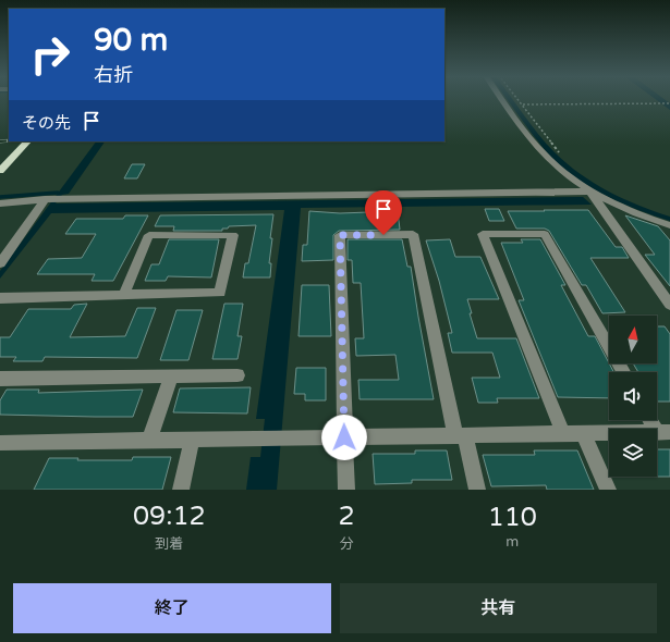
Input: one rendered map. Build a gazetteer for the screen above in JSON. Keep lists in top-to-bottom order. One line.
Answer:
{"north":"top","page":{"turn":["90 m","右折"],"then":"その先","eta":["09:12","到着","2","分","110","m"],"buttons":["終了","共有"]}}
